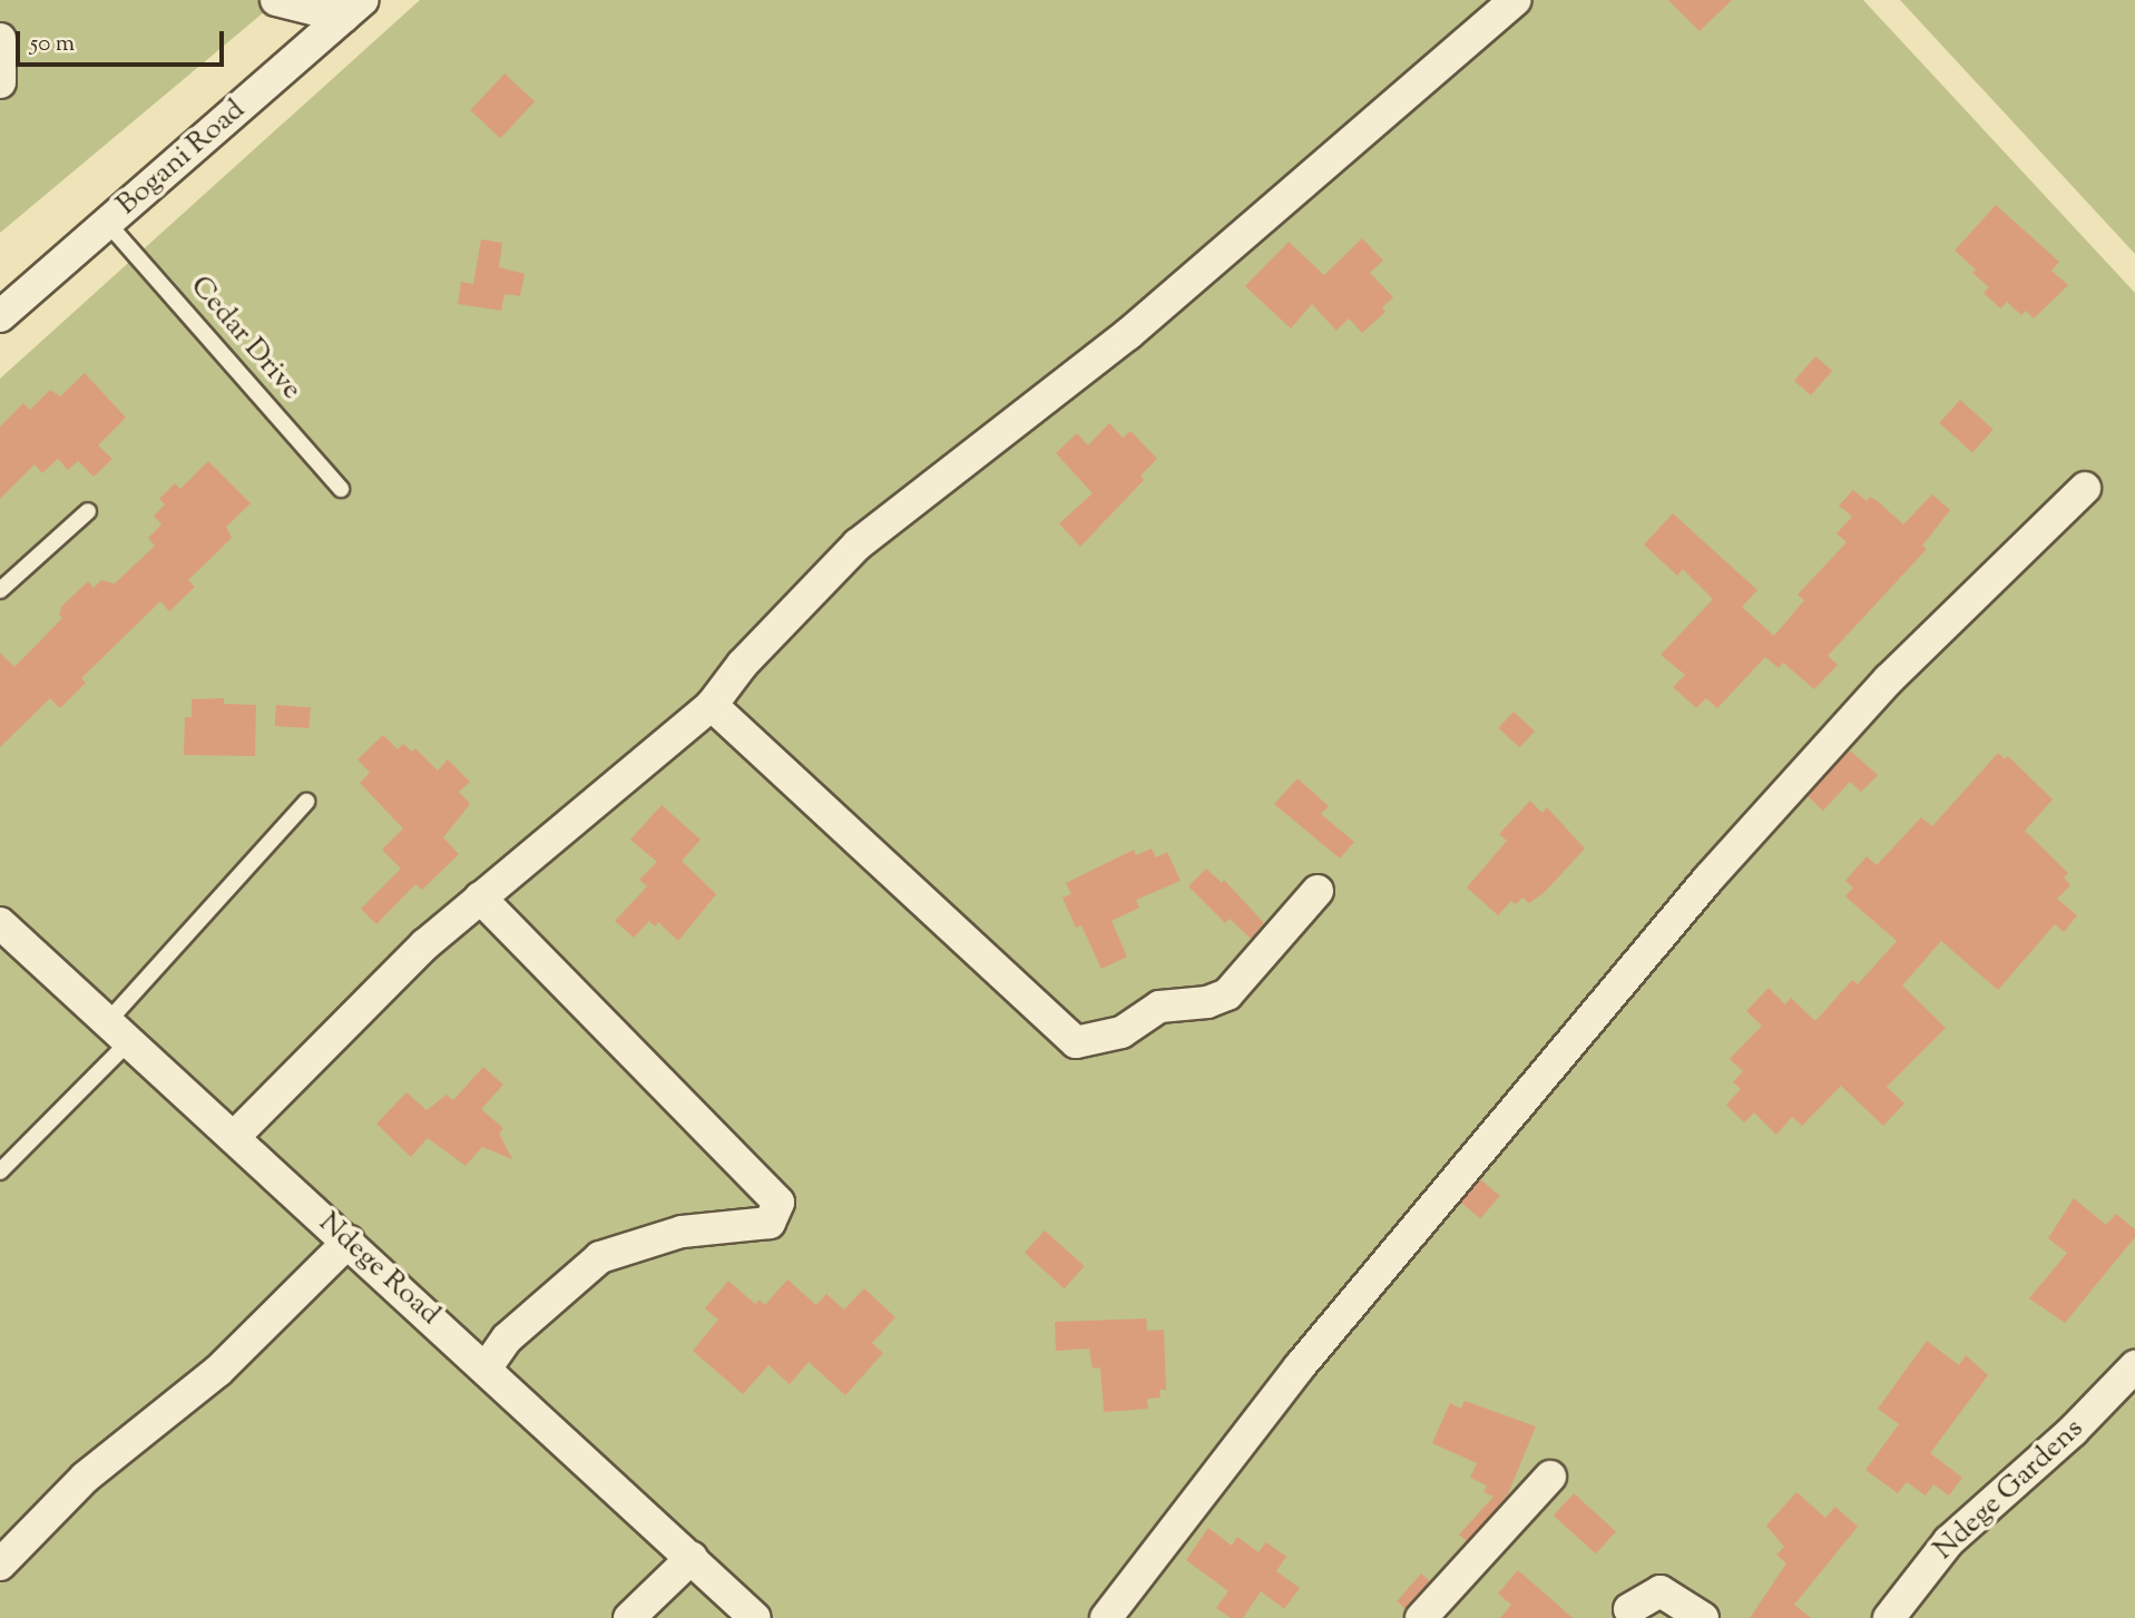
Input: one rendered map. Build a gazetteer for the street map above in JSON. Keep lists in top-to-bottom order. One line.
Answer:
{"streets":{"street":["Bogani Road","Ndege Road","Ndege Gardens"],"lane":["Cedar Drive"]},"crossings":[["Bogani Road","Cedar Drive"]],"scale_bar":"50 m"}
